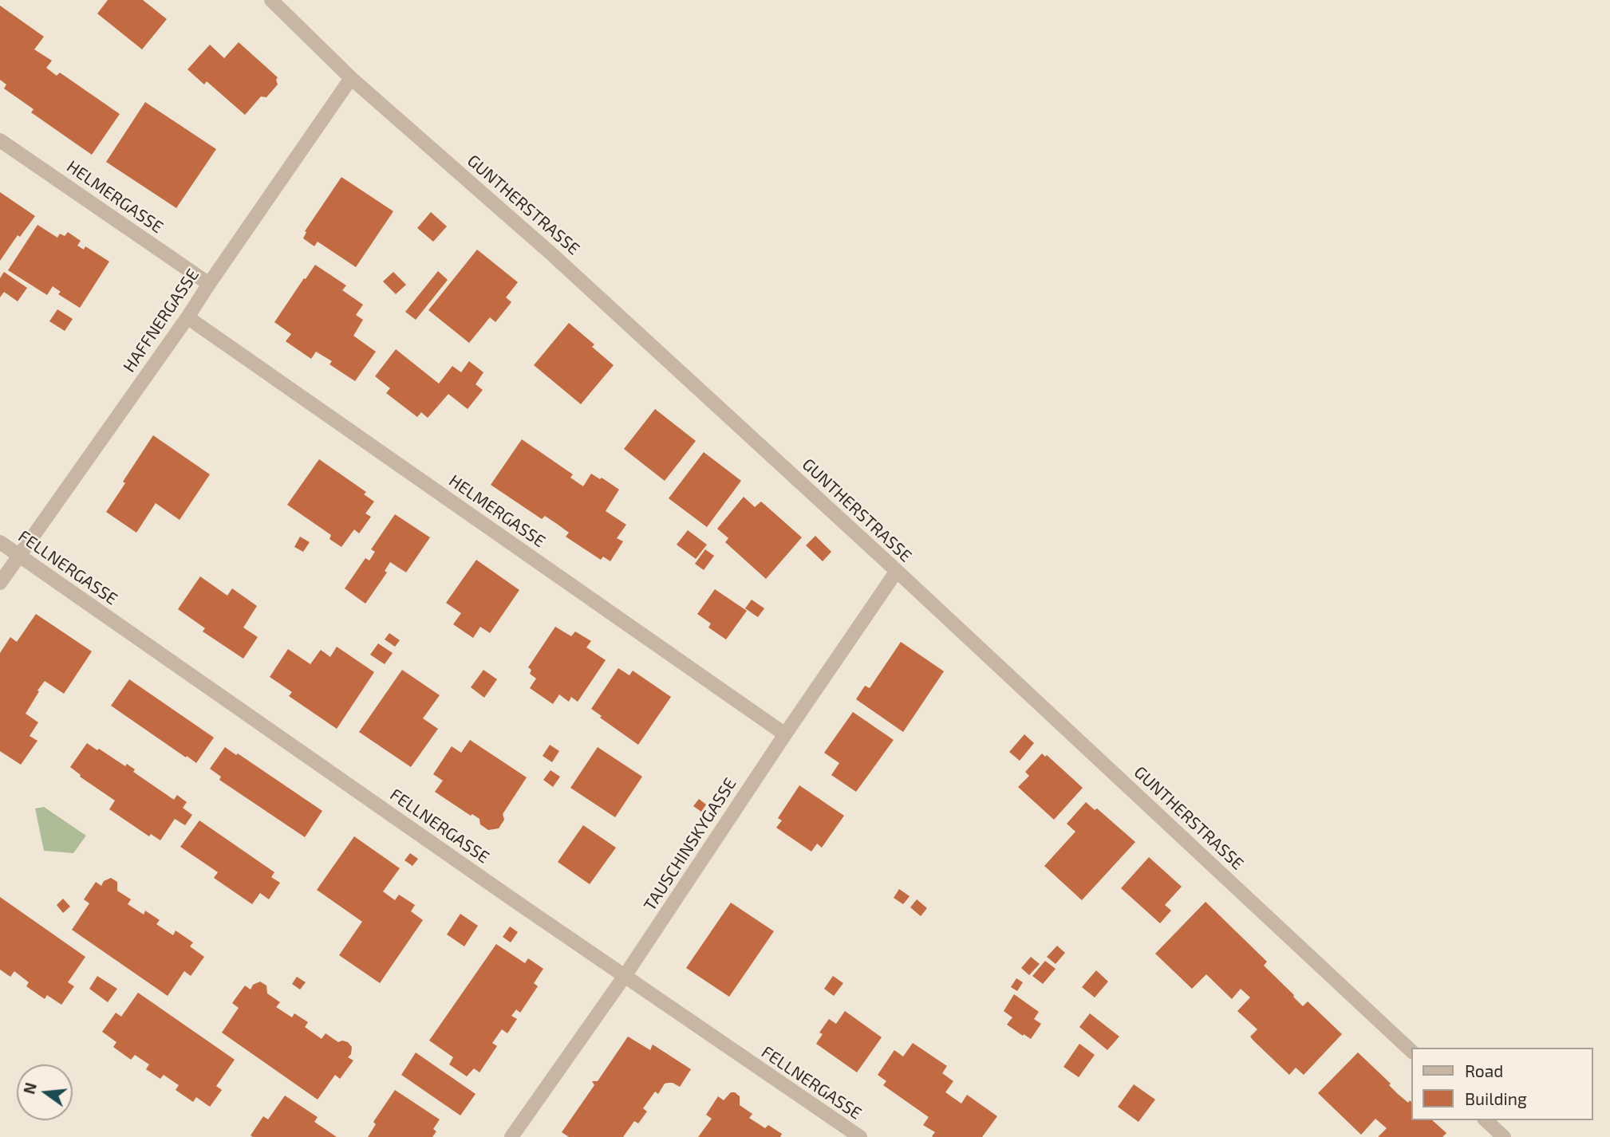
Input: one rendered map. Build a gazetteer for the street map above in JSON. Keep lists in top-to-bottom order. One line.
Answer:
{"streets":{"street":["HELMERGASSE","GUNTHERSTRASSE","HAFFNERGASSE","FELLNERGASSE","TAUSCHINSKYGASSE"]},"crossings":[["HELMERGASSE","HAFFNERGASSE"],["HELMERGASSE","TAUSCHINSKYGASSE"],["GUNTHERSTRASSE","HAFFNERGASSE"],["GUNTHERSTRASSE","TAUSCHINSKYGASSE"],["HAFFNERGASSE","FELLNERGASSE"],["FELLNERGASSE","TAUSCHINSKYGASSE"]],"legend":["Road","Building"],"north":"left"}
